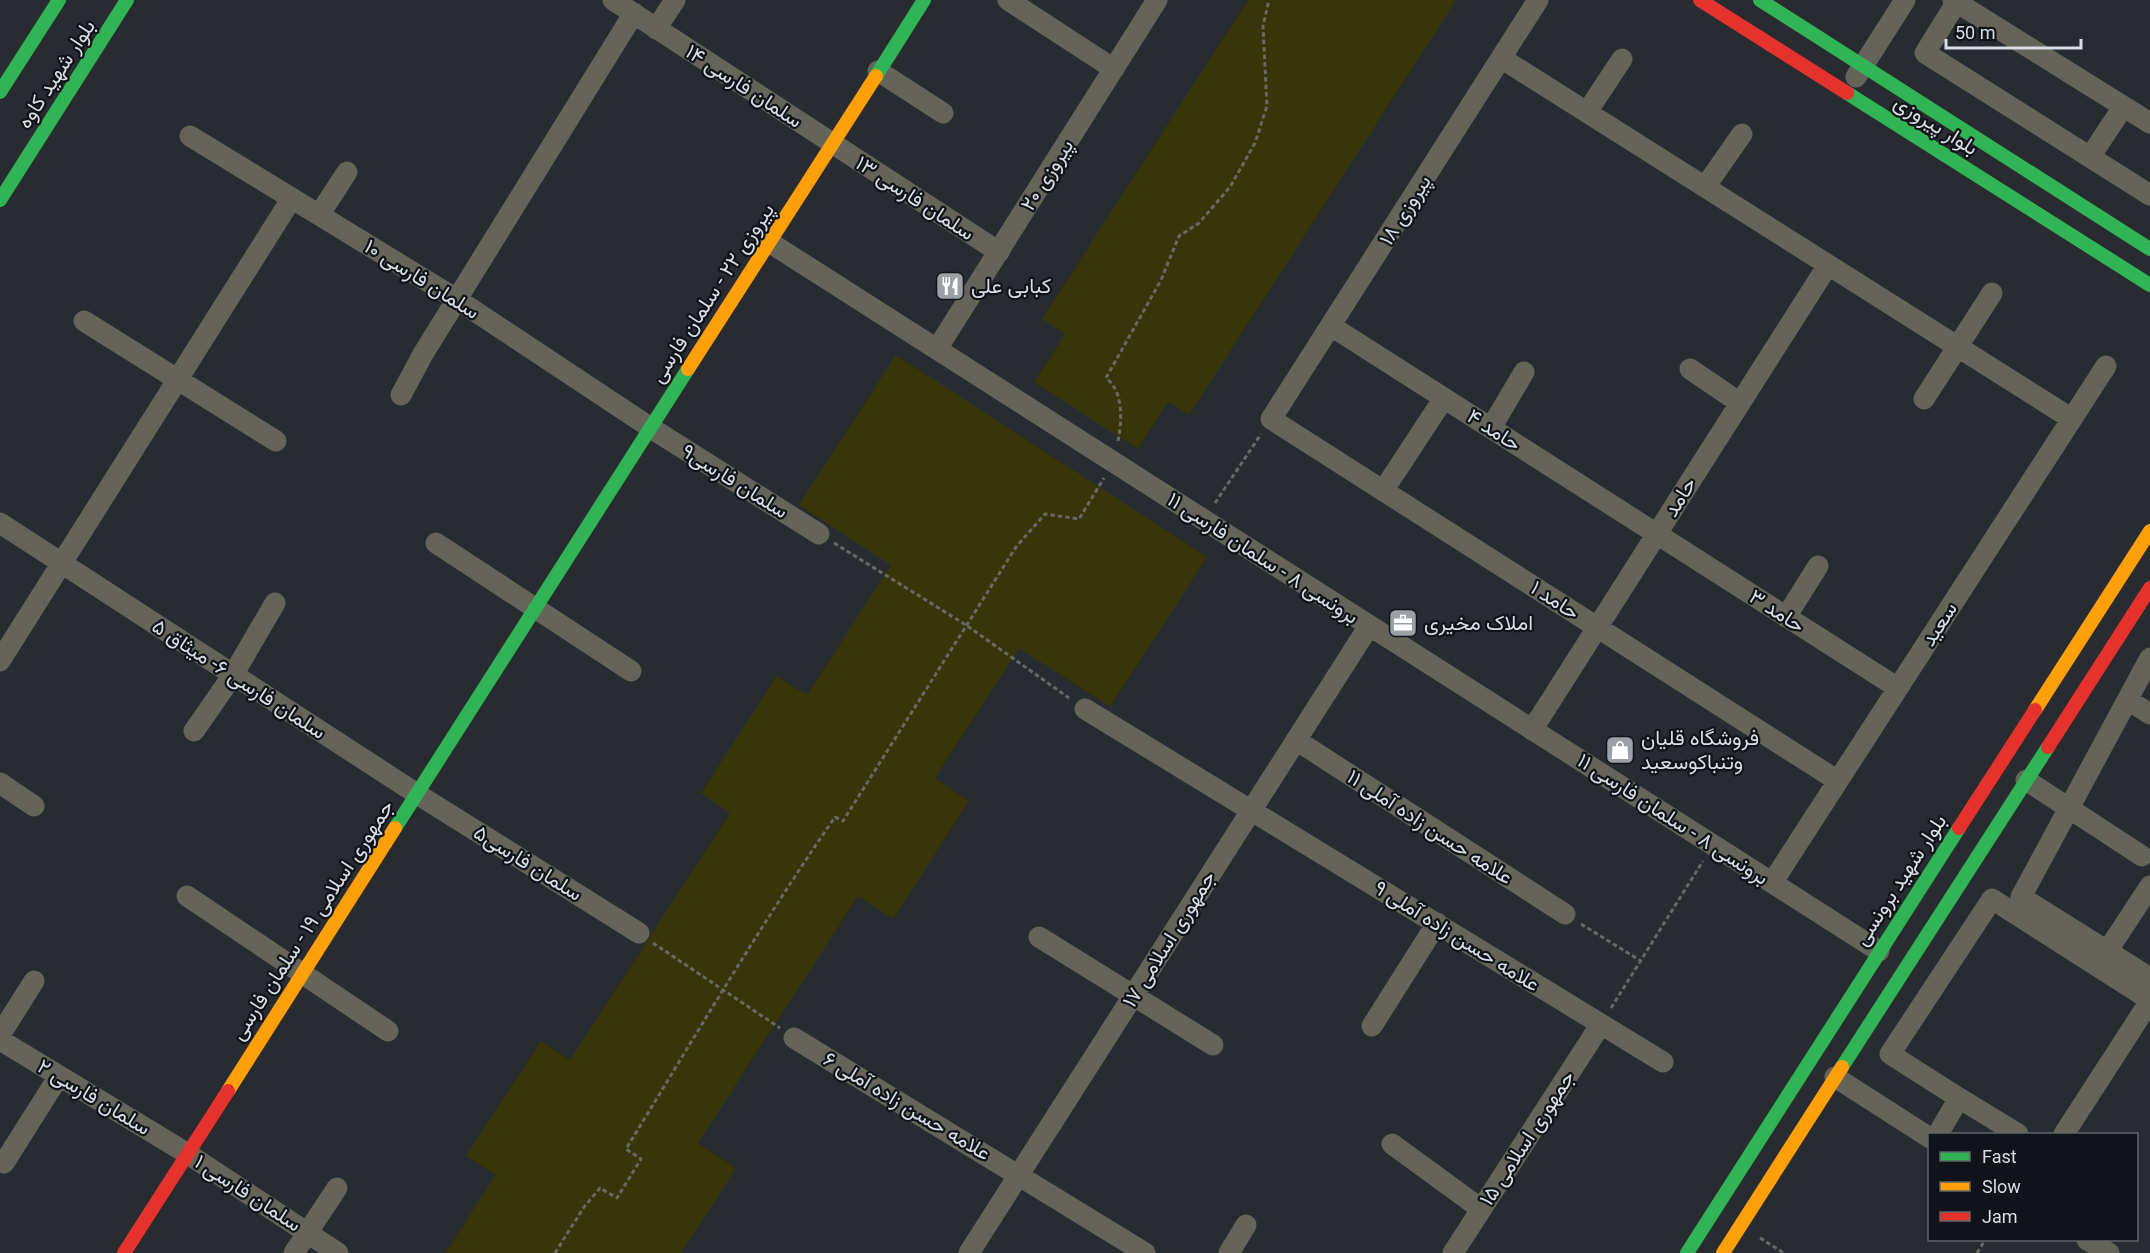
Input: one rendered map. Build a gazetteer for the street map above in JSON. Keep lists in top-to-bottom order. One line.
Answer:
{"streets":{"street":["بلوار شهید کاوه","سلمان فارسی ۱۴","بلوار پیروزی","پیروزی ۲۰","سلمان فارسی ۱۳","پیروزی ۱۸","سلمان فارسی ۱۰","پیروزی ۲۲ - سلمان فارسی","حامد ۴","سلمان فارسی۹","حامد","برونسی ۸ - سلمان فارسی ۱۱","حامد ۱","حامد ۳","سعید","سلمان فارسی ۶- میثاق ۵","علامه حسن زاده آملی ۱۱","سلمان فارسی۵","بلوار شهید برونسی","جمهوری اسلامی ۱۹ - سلمان فارسی","علامه حسن زاده آملی ۹","جمهوری اسلامی ۱۷","سلمان فارسی ۲","علامه حسن زاده آملی ۶","جمهوری اسلامی ۱۵","سلمان فارسی ۱"]},"crossings":[["سلمان فارسی ۱۴","سلمان فارسی ۱۳"],["سلمان فارسی ۱۴","پیروزی ۲۲ - سلمان فارسی"],["پیروزی ۲۰","سلمان فارسی ۱۳"],["پیروزی ۲۰","برونسی ۸ - سلمان فارسی ۱۱"],["سلمان فارسی ۱۳","پیروزی ۲۲ - سلمان فارسی"],["پیروزی ۱۸","حامد ۴"],["پیروزی ۱۸","حامد ۱"],["سلمان فارسی ۱۰","پیروزی ۲۲ - سلمان فارسی"],["سلمان فارسی ۱۰","سلمان فارسی۹"],["پیروزی ۲۲ - سلمان فارسی","سلمان فارسی۹"],["پیروزی ۲۲ - سلمان فارسی","برونسی ۸ - سلمان فارسی ۱۱"],["پیروزی ۲۲ - سلمان فارسی","جمهوری اسلامی ۱۹ - سلمان فارسی"],["حامد ۴","حامد"],["حامد ۴","حامد ۳"],["حامد","برونسی ۸ - سلمان فارسی ۱۱"],["حامد","حامد ۱"],["حامد","حامد ۳"],["برونسی ۸ - سلمان فارسی ۱۱","سعید"],["برونسی ۸ - سلمان فارسی ۱۱","بلوار شهید برونسی"],["برونسی ۸ - سلمان فارسی ۱۱","جمهوری اسلامی ۱۷"],["حامد ۱","سعید"],["حامد ۳","سعید"],["سلمان فارسی ۶- میثاق ۵","سلمان فارسی۵"],["سلمان فارسی ۶- میثاق ۵","جمهوری اسلامی ۱۹ - سلمان فارسی"],["علامه حسن زاده آملی ۱۱","جمهوری اسلامی ۱۷"],["سلمان فارسی۵","جمهوری اسلامی ۱۹ - سلمان فارسی"],["جمهوری اسلامی ۱۹ - سلمان فارسی","سلمان فارسی ۲"],["جمهوری اسلامی ۱۹ - سلمان فارسی","سلمان فارسی ۱"],["علامه حسن زاده آملی ۹","جمهوری اسلامی ۱۷"],["علامه حسن زاده آملی ۹","جمهوری اسلامی ۱۵"],["جمهوری اسلامی ۱۷","علامه حسن زاده آملی ۶"],["سلمان فارسی ۲","سلمان فارسی ۱"]],"places":{"restaurant":["کبابی علی"],"office":["املاک مخیری"],"shop":["فروشگاه قلیان وتنباکوسعید"]},"legend":["Fast","Slow","Jam"],"scale_bar":"50 m"}
